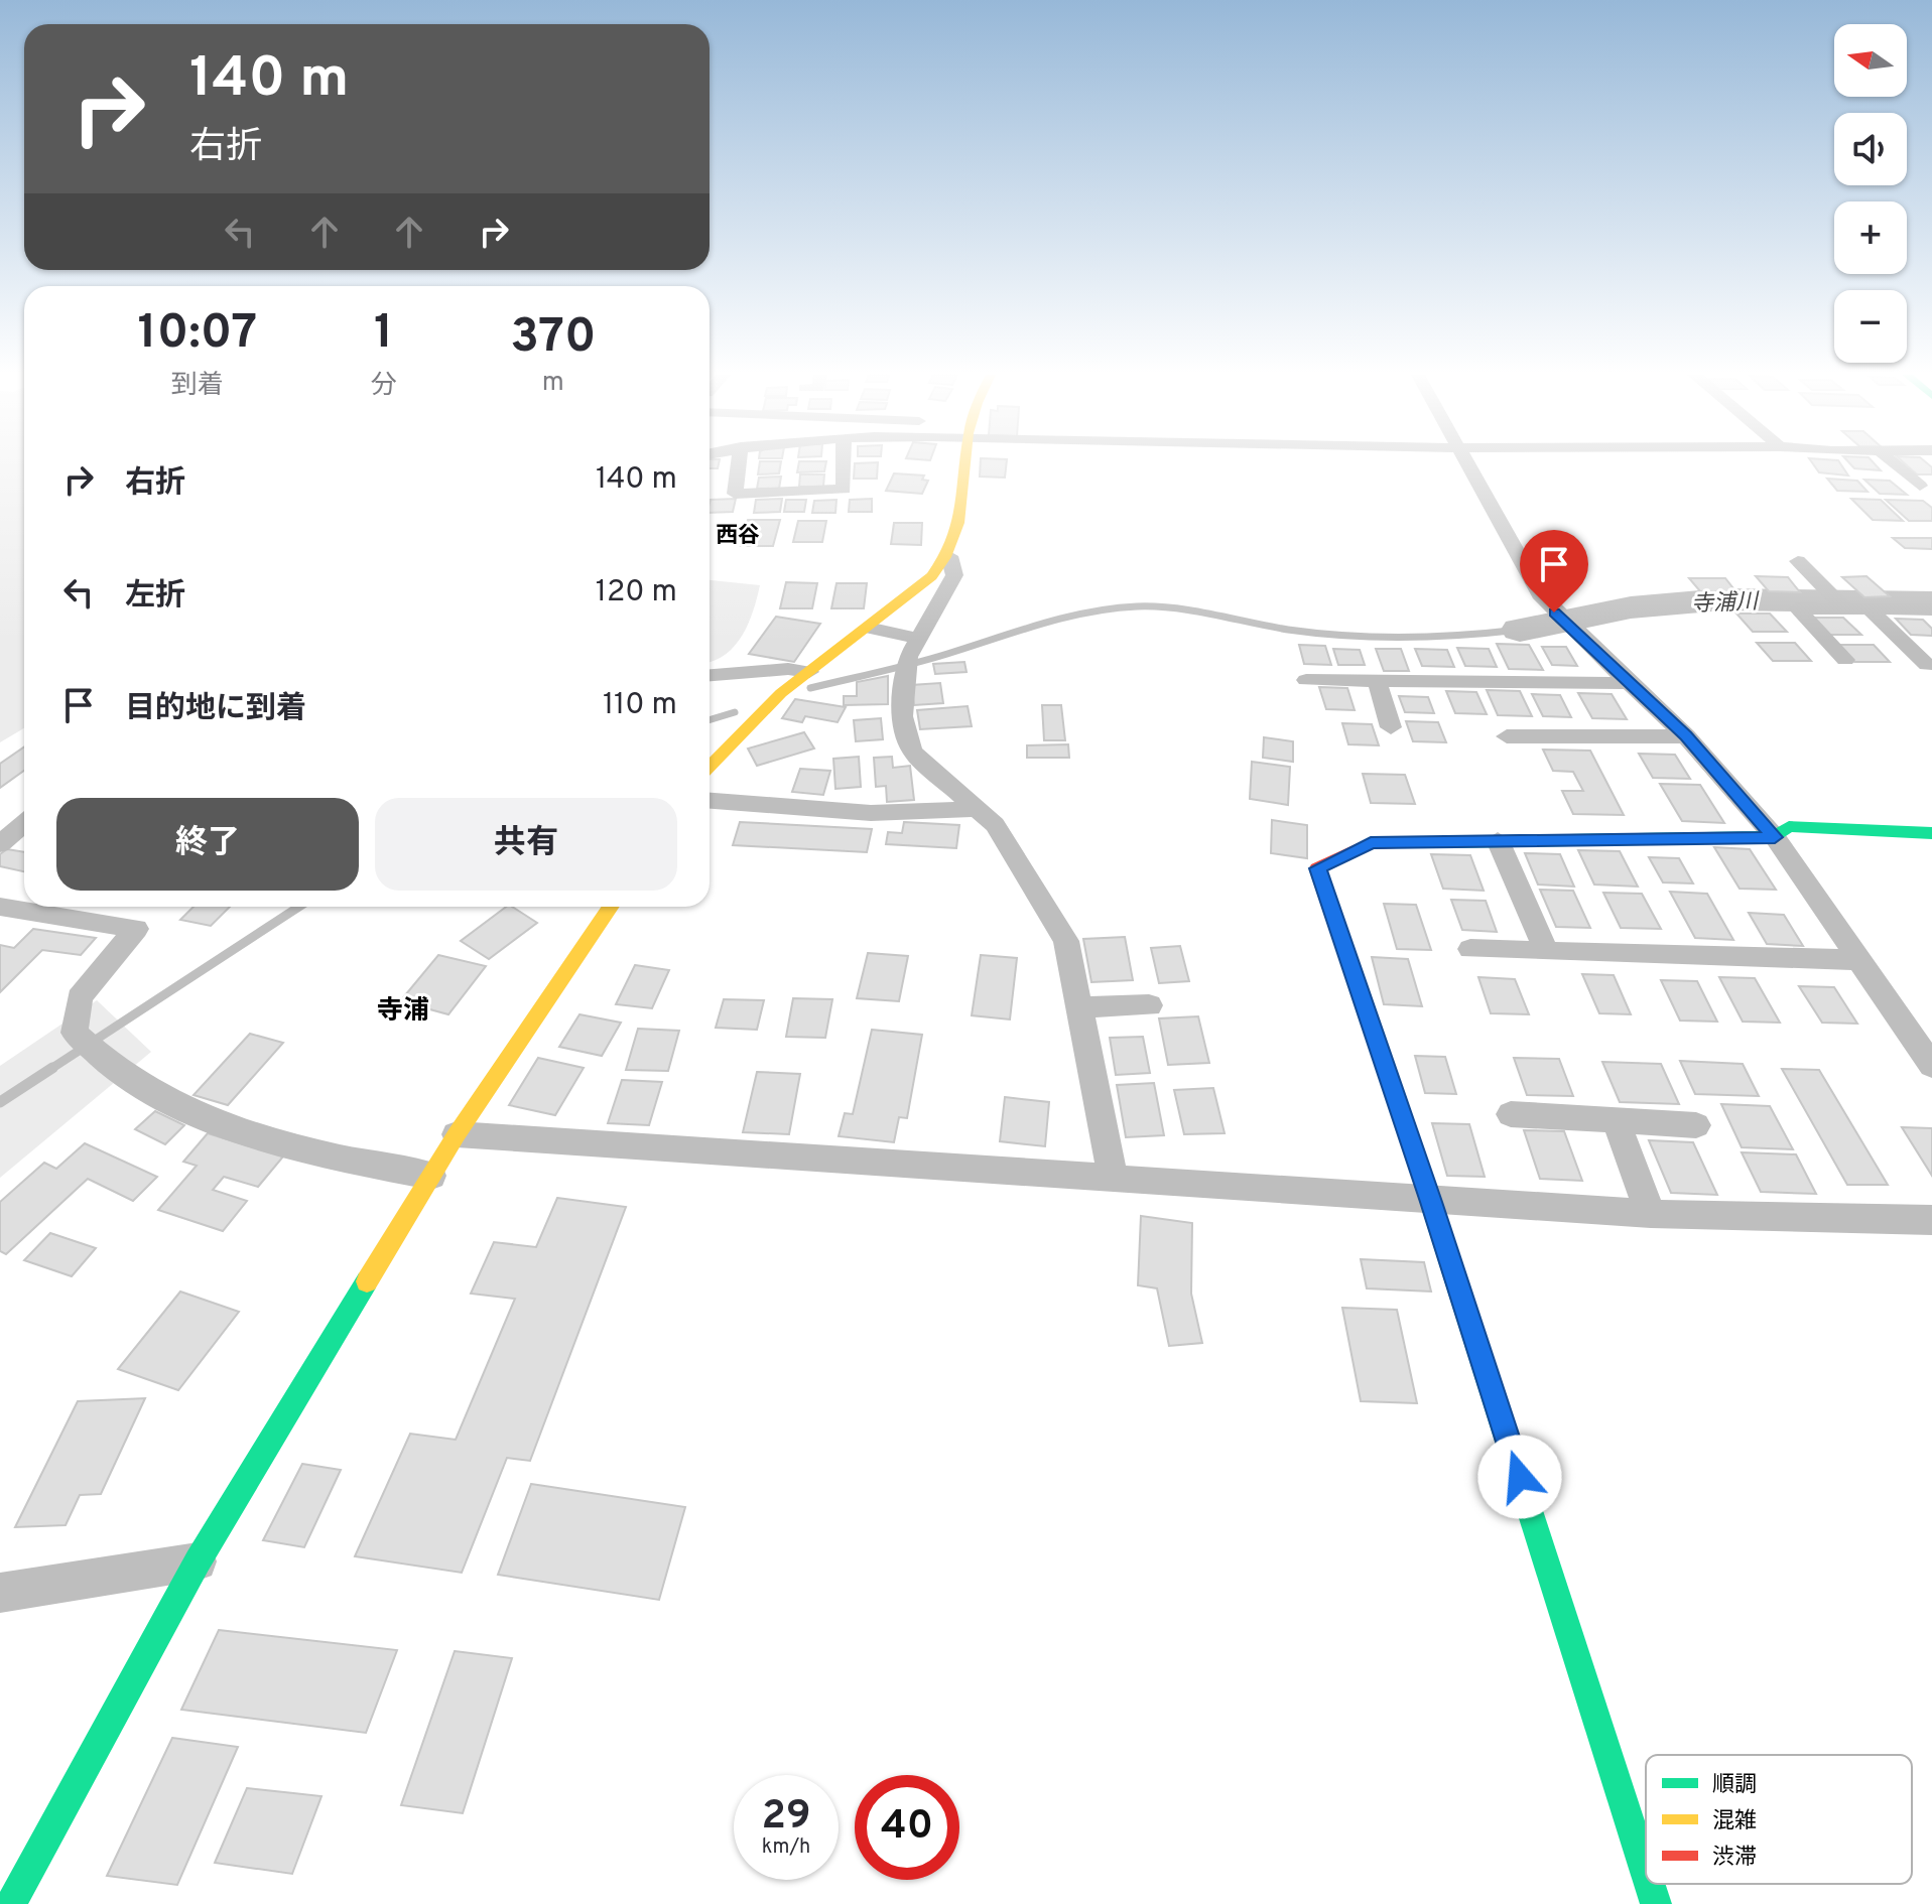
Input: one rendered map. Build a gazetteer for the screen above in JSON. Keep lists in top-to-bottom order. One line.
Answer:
{"districts":["西谷","寺浦"],"water":["寺浦川"],"legend":["順調","混雑","渋滞"],"north":"left","page":{"map_buttons":["+","−"],"turn":["140 m","右折"],"eta":["10:07","到着","1","分","370","m"],"list":[{"name":"右折","value":"140 m"},{"name":"左折","value":"120 m"},{"name":"目的地に到着","value":"110 m"}],"buttons":["終了","共有"],"speed":"29 km/h","limit":"40"}}
